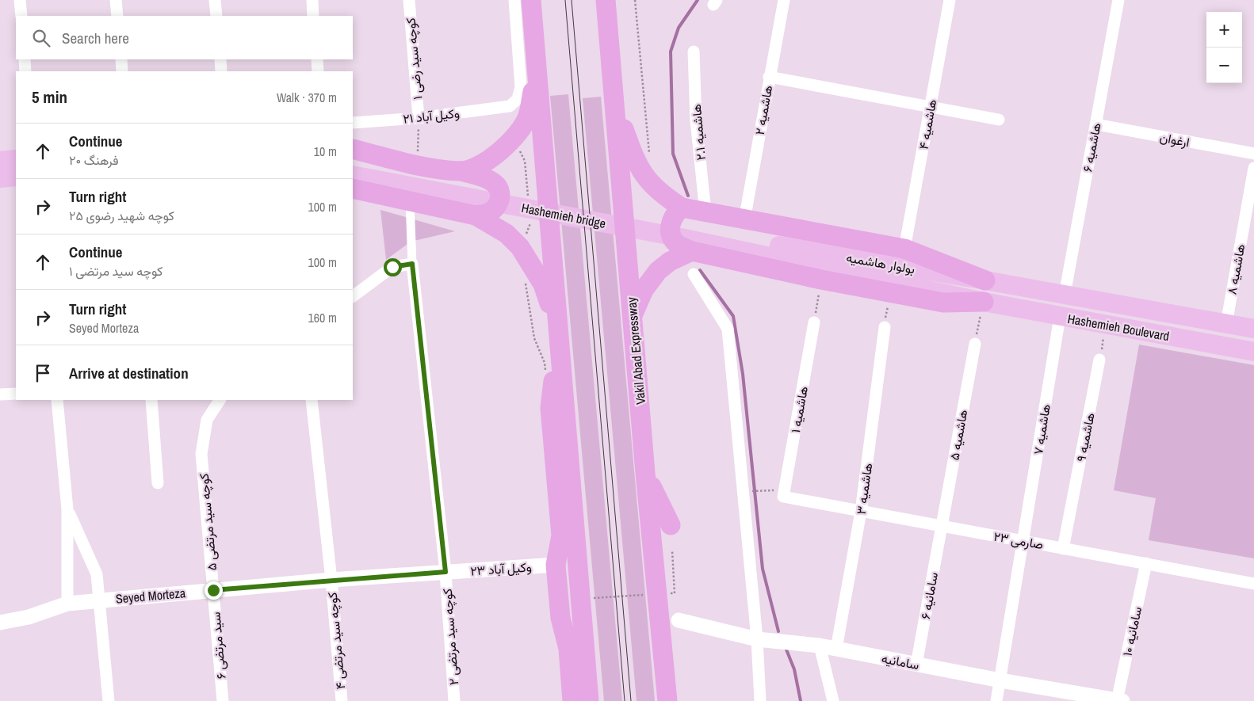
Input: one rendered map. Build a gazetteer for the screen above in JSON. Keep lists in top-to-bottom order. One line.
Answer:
{"streets":{"highway":["Vakil Abad Expressway"],"main road":["Hashemieh bridge","بولوار هاشمیه","Hashemieh Boulevard"],"street":["کوچه سید رضی ۱","هاشمیه ۲","۲۱ وکیل آباد","هاشمیه ۴","هاشمیه ۲.۱","ارغوان","هاشمیه ۶","هاشمیه ۸","هاشمیه ۱","هاشمیه ۷","هاشمیه ۵","هاشمیه ۹","هاشمیه ۳","کوچه سید مرتضی ۵","صارمی ۲۳","۲۳ وکیل آباد","Seyed Morteza","سامانیه ۶","سامانیه ۱۰","کوچه سید مرتضی ۲","کوچه سید مرتضی ۴","سید مرتضی ۶","سامانیه"]},"crossings":[["کوچه سید رضی ۱","۲۱ وکیل آباد"],["ارغوان","هاشمیه ۶"],["هاشمیه ۶","Hashemieh Boulevard"],["Hashemieh bridge","بولوار هاشمیه"],["بولوار هاشمیه","Hashemieh Boulevard"],["هاشمیه ۸","Hashemieh Boulevard"],["Hashemieh Boulevard","هاشمیه ۷"],["هاشمیه ۱","صارمی ۲۳"],["هاشمیه ۷","صارمی ۲۳"],["هاشمیه ۷","سامانیه"],["هاشمیه ۵","صارمی ۲۳"],["هاشمیه ۵","سامانیه ۶"],["هاشمیه ۹","صارمی ۲۳"],["هاشمیه ۳","صارمی ۲۳"],["هاشمیه ۳","سامانیه"],["کوچه سید مرتضی ۵","Seyed Morteza"],["کوچه سید مرتضی ۵","سید مرتضی ۶"],["صارمی ۲۳","سامانیه ۶"],["صارمی ۲۳","سامانیه ۱۰"],["۲۳ وکیل آباد","Seyed Morteza"],["۲۳ وکیل آباد","کوچه سید مرتضی ۲"],["Seyed Morteza","کوچه سید مرتضی ۲"],["Seyed Morteza","کوچه سید مرتضی ۴"],["Seyed Morteza","سید مرتضی ۶"],["سامانیه ۶","سامانیه"],["سامانیه ۱۰","سامانیه"]],"page":{"map_buttons":["+","−"],"search":"Search here","heading":["5 min","Walk · 370 m"],"list":[["Continue","فرهنگ ۲۰","10 m"],["Turn right","کوچه شهید رضوی ۲۵","100 m"],["Continue","کوچه سید مرتضی ۱","100 m"],["Turn right","Seyed Morteza","160 m"],"Arrive at destination"]}}
